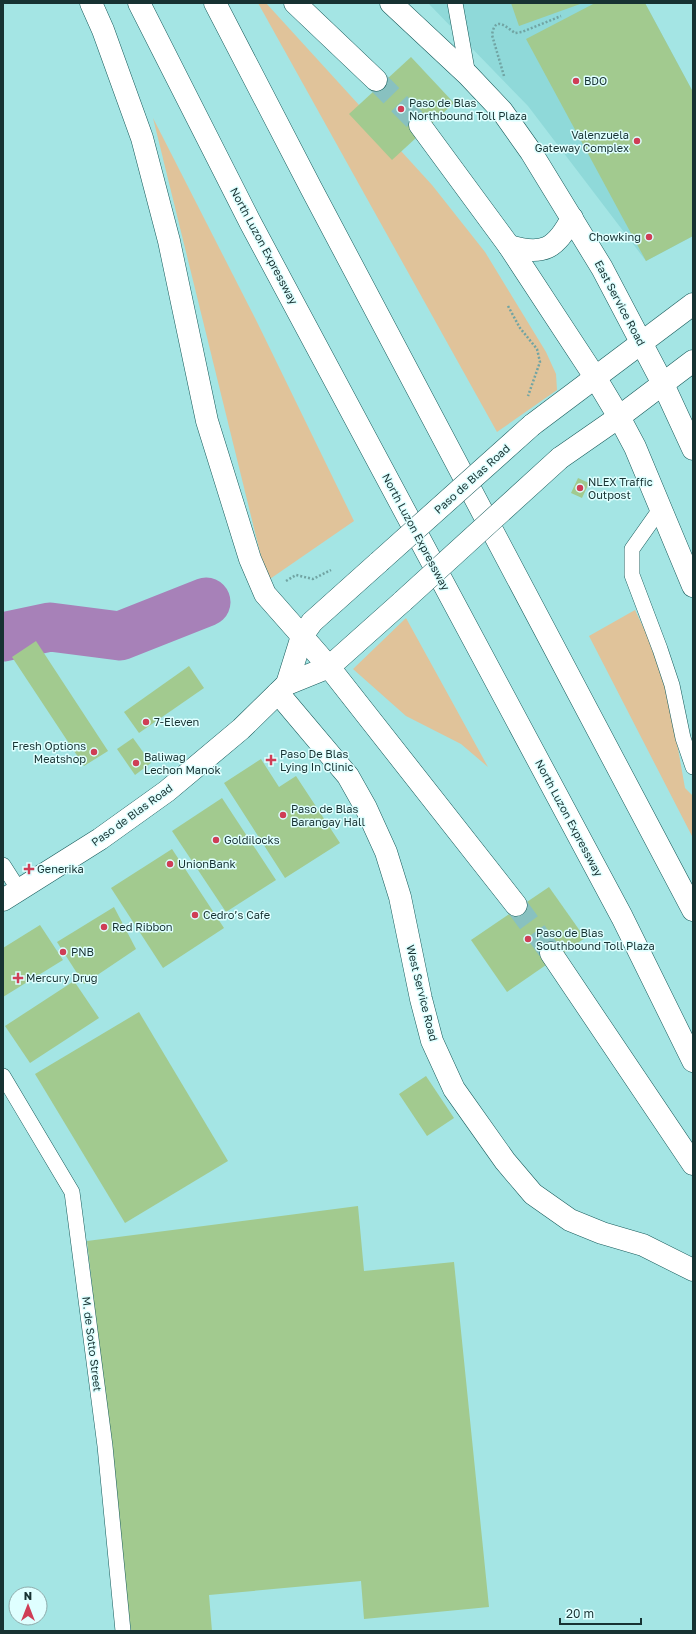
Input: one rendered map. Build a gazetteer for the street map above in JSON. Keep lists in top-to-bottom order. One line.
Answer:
{"streets":{"main road":["North Luzon Expressway","East Service Road","Paso de Blas Road","West Service Road"],"lane":["M. de Sotto Street"]},"crossings":[["East Service Road","Paso de Blas Road"],["Paso de Blas Road","West Service Road"]],"places":{"other":["BDO","Paso de Blas Northbound Toll Plaza","Valenzuela Gateway Complex","Chowking","NLEX Traffic Outpost","7-Eleven","Fresh Options Meatshop","Baliwag Lechon Manok","Paso de Blas Barangay Hall","Goldilocks","UnionBank","Cedro’s Cafe","Red Ribbon","Paso de Blas Southbound Toll Plaza","PNB"],"health":["Paso De Blas Lying In Clinic","Generika","Mercury Drug"]},"scale_bar":"20 m","north":"top"}
